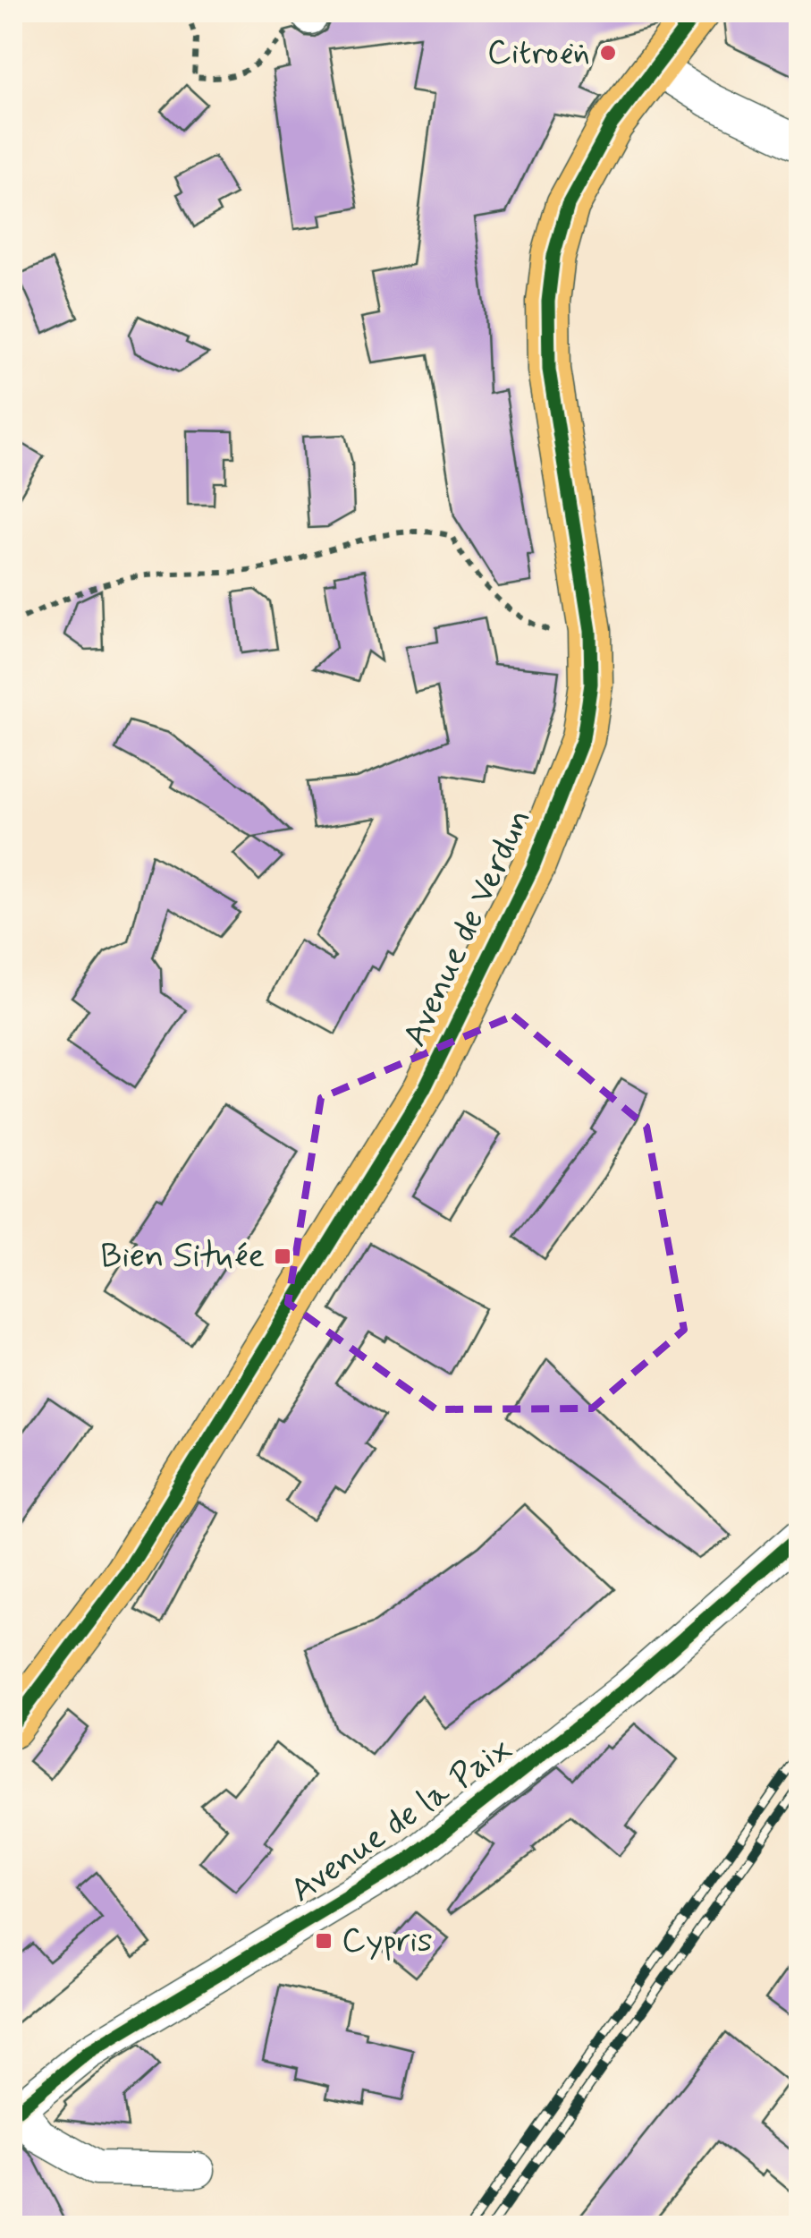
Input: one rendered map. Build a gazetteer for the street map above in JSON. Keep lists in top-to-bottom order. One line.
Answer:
{"streets":{"main road":["Avenue de Verdun"],"street":["Avenue de la Paix"]},"places":{"other":["Citroën"],"transit":["Bien Située","Cypris"]}}
